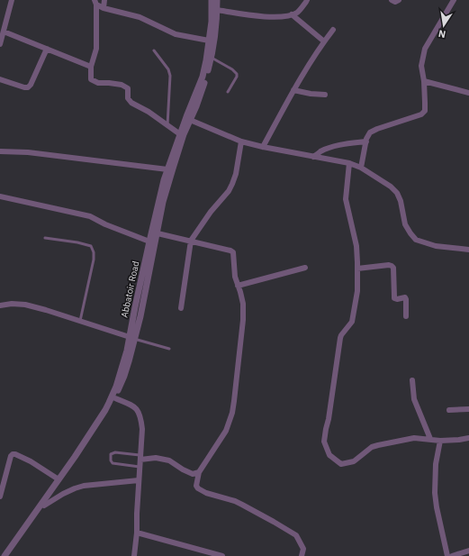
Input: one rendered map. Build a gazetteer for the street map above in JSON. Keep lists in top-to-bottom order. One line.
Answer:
{"streets":{"street":["Abbatoir Road"]},"north":"bottom"}
